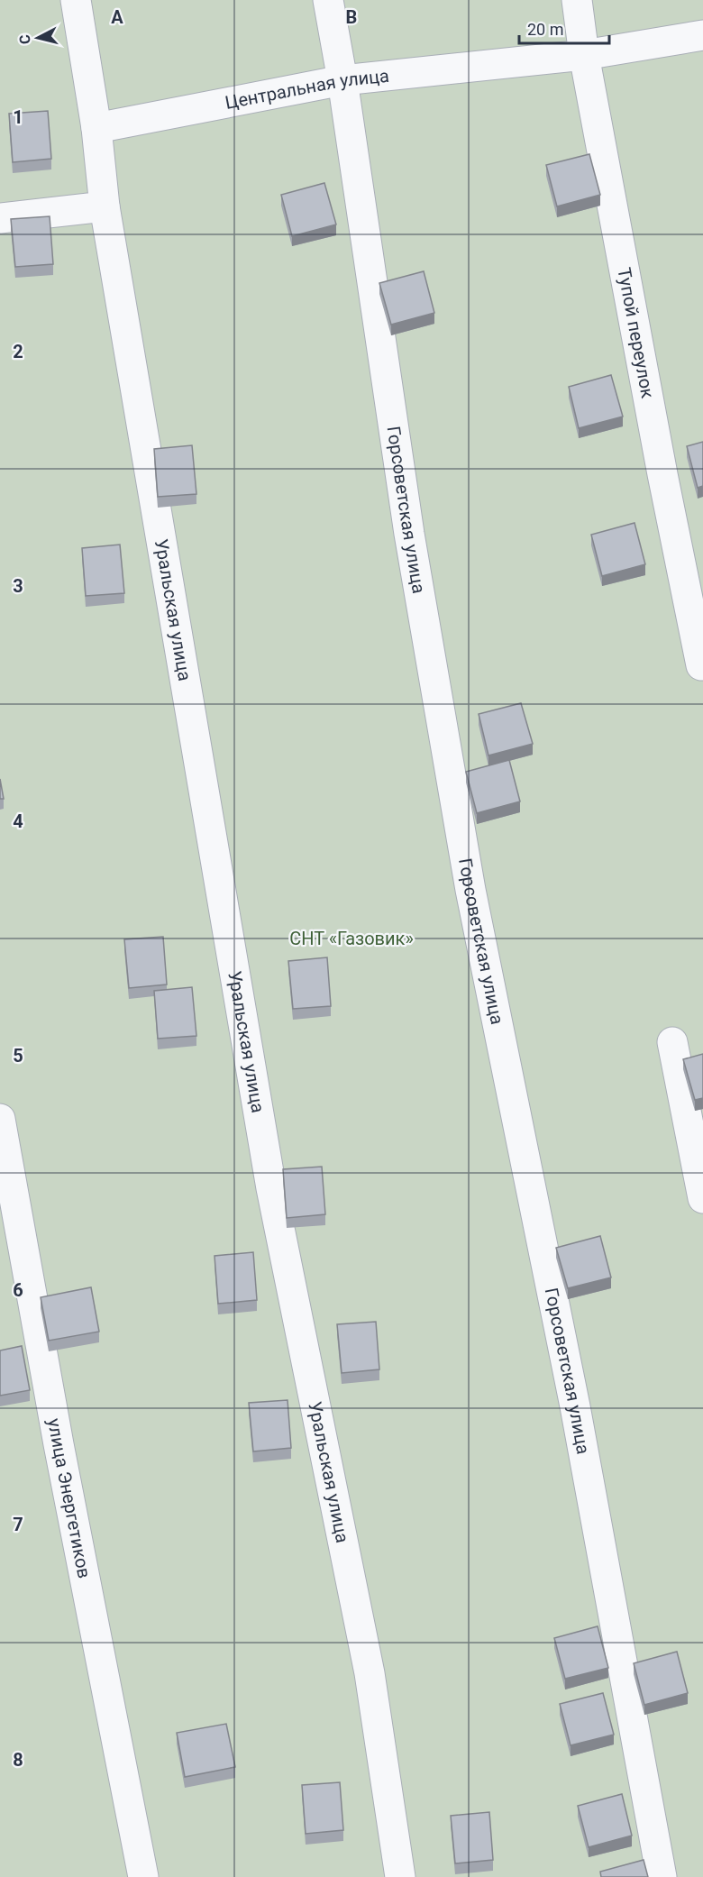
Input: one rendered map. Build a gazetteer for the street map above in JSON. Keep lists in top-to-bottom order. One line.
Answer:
{"streets":{"street":["Центральная улица","Тупой переулок","Горсоветская улица","Уральская улица","улица Энергетиков"]},"crossings":[["Центральная улица","Тупой переулок"],["Центральная улица","Горсоветская улица"]],"parks":["СНТ «Газовик»"],"scale_bar":"20 m","north":"left","grid":{"columns":["A","B"],"rows":["1","2","3","4","5","6","7","8"]}}
